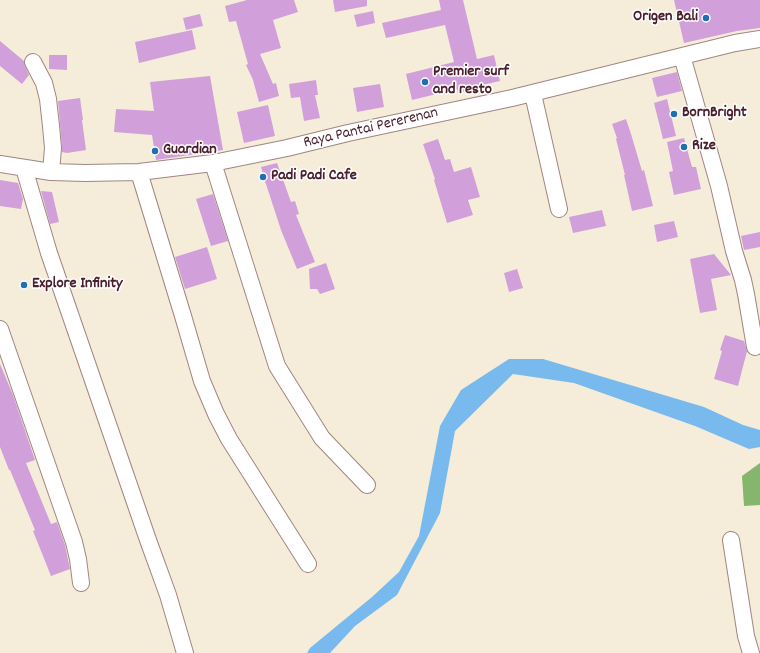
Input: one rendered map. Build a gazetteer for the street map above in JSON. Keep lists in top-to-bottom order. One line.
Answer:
{"streets":{"street":["Raya Pantai Pererenan"]},"places":["Origen Bali","Premier surf and resto","BornBright","Rize","Guardian","Padi Padi Cafe","Explore Infinity"]}
